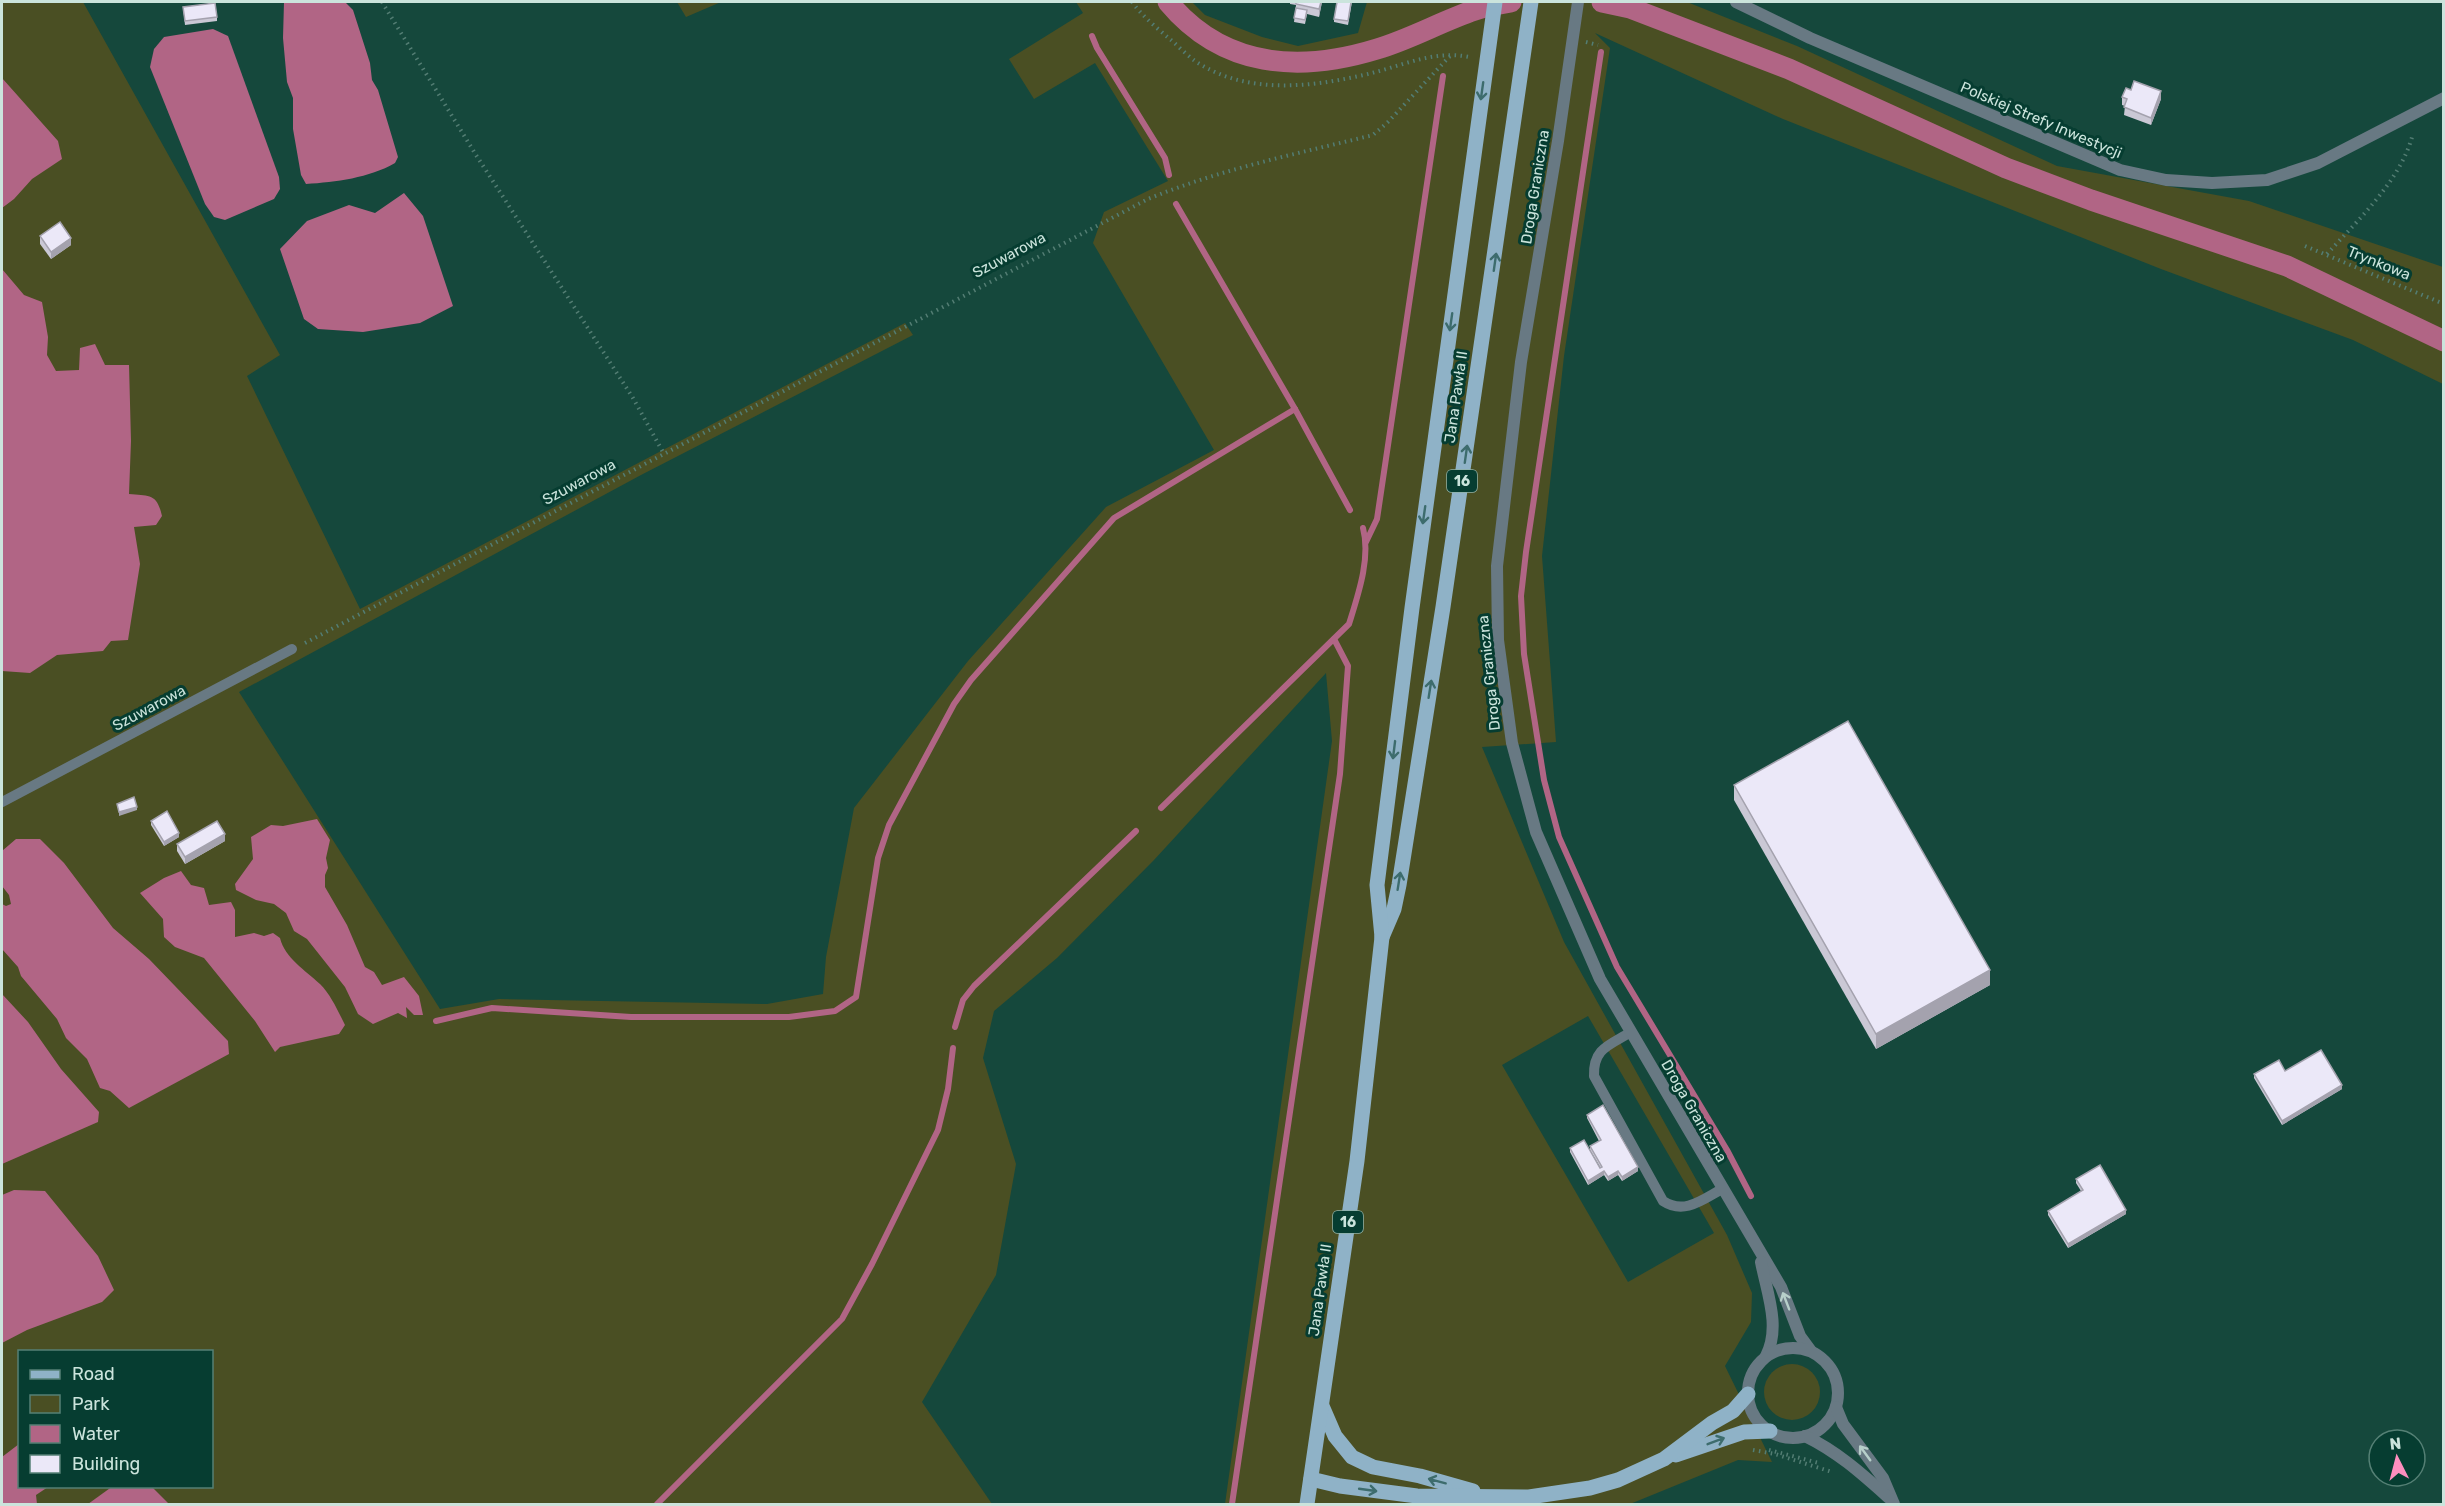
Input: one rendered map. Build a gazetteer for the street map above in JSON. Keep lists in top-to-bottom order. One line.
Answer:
{"streets":{"main road":["Jana Pawła II","16"],"street":["Polskiej Strefy Inwestycji","Droga Graniczna"],"lane":["Szuwarowa"],"path":["Trynkowa"]},"legend":["Road","Park","Water","Building"],"north":"top"}
